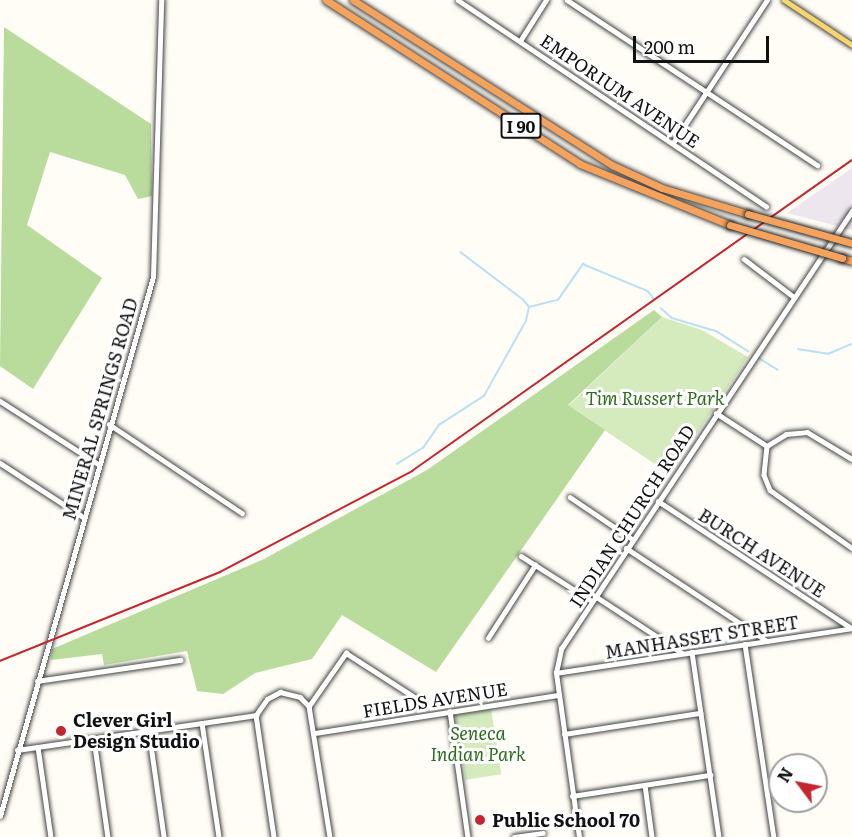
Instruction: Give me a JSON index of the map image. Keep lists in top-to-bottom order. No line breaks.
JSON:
{"streets":{"highway":["I 90"],"street":["EMPORIUM AVENUE","MINERAL SPRINGS ROAD","INDIAN CHURCH ROAD","BURCH AVENUE","MANHASSET STREET","FIELDS AVENUE"]},"crossings":[["INDIAN CHURCH ROAD","BURCH AVENUE"],["INDIAN CHURCH ROAD","MANHASSET STREET"],["INDIAN CHURCH ROAD","FIELDS AVENUE"],["BURCH AVENUE","MANHASSET STREET"]],"parks":["Tim Russert Park","Seneca Indian Park"],"places":["Clever Girl Design Studio","Public School 70"],"scale_bar":"200 m","north":"top left"}
